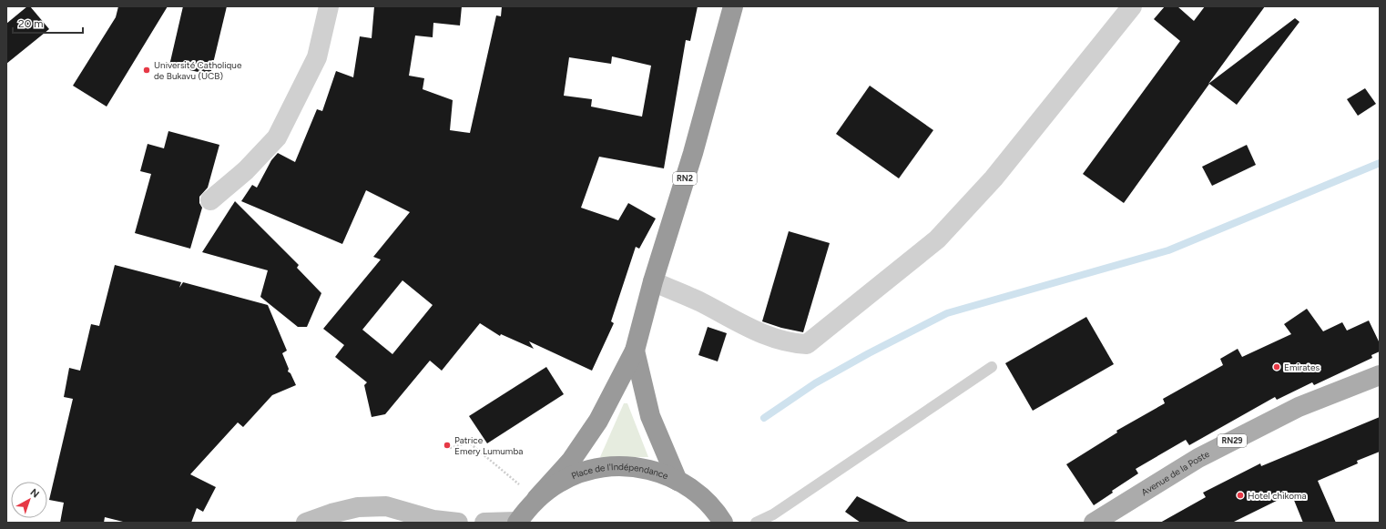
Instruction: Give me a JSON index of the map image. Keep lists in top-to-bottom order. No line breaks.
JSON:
{"streets":{"highway":["RN2","Place de l'Indépendance"],"main road":["RN29","Avenue de la Poste"]},"crossings":[["RN2","Place de l'Indépendance"]],"places":["Université Catholique de Bukavu (UCB)","Emirates","Patrice Emery Lumumba","Hotel chikoma"],"scale_bar":"20 m","north":"top right"}
